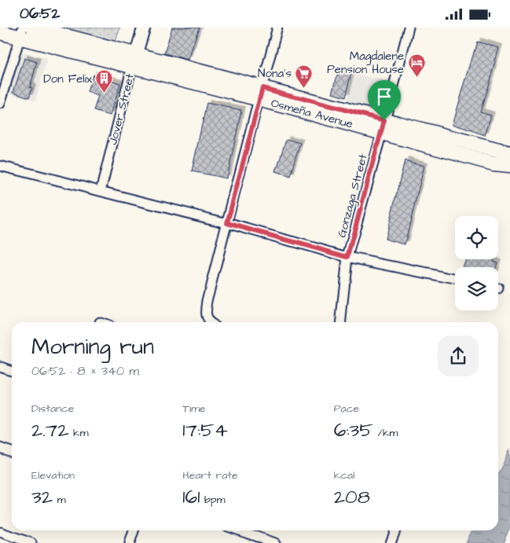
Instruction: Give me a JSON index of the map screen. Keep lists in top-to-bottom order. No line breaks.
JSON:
{"streets":{"main road":["Osmeña Avenue"],"street":["Jover Street","Gonzaga Street"]},"crossings":[["Jover Street","Osmeña Avenue"],["Osmeña Avenue","Gonzaga Street"]],"places":{"hotel":["Magdalene Pension House"],"supermarket":["Nona's"],"building":["Don Felix"]},"page":{"status":"06:52","heading":["Morning run","06:52 · 8 × 340 m"],"stats":[["Distance","2.72 km"],["Time","17:54"],["Pace","6:35 /km"],["Elevation","32 m"],["Heart rate","161 bpm"],["kcal","208"]]}}
